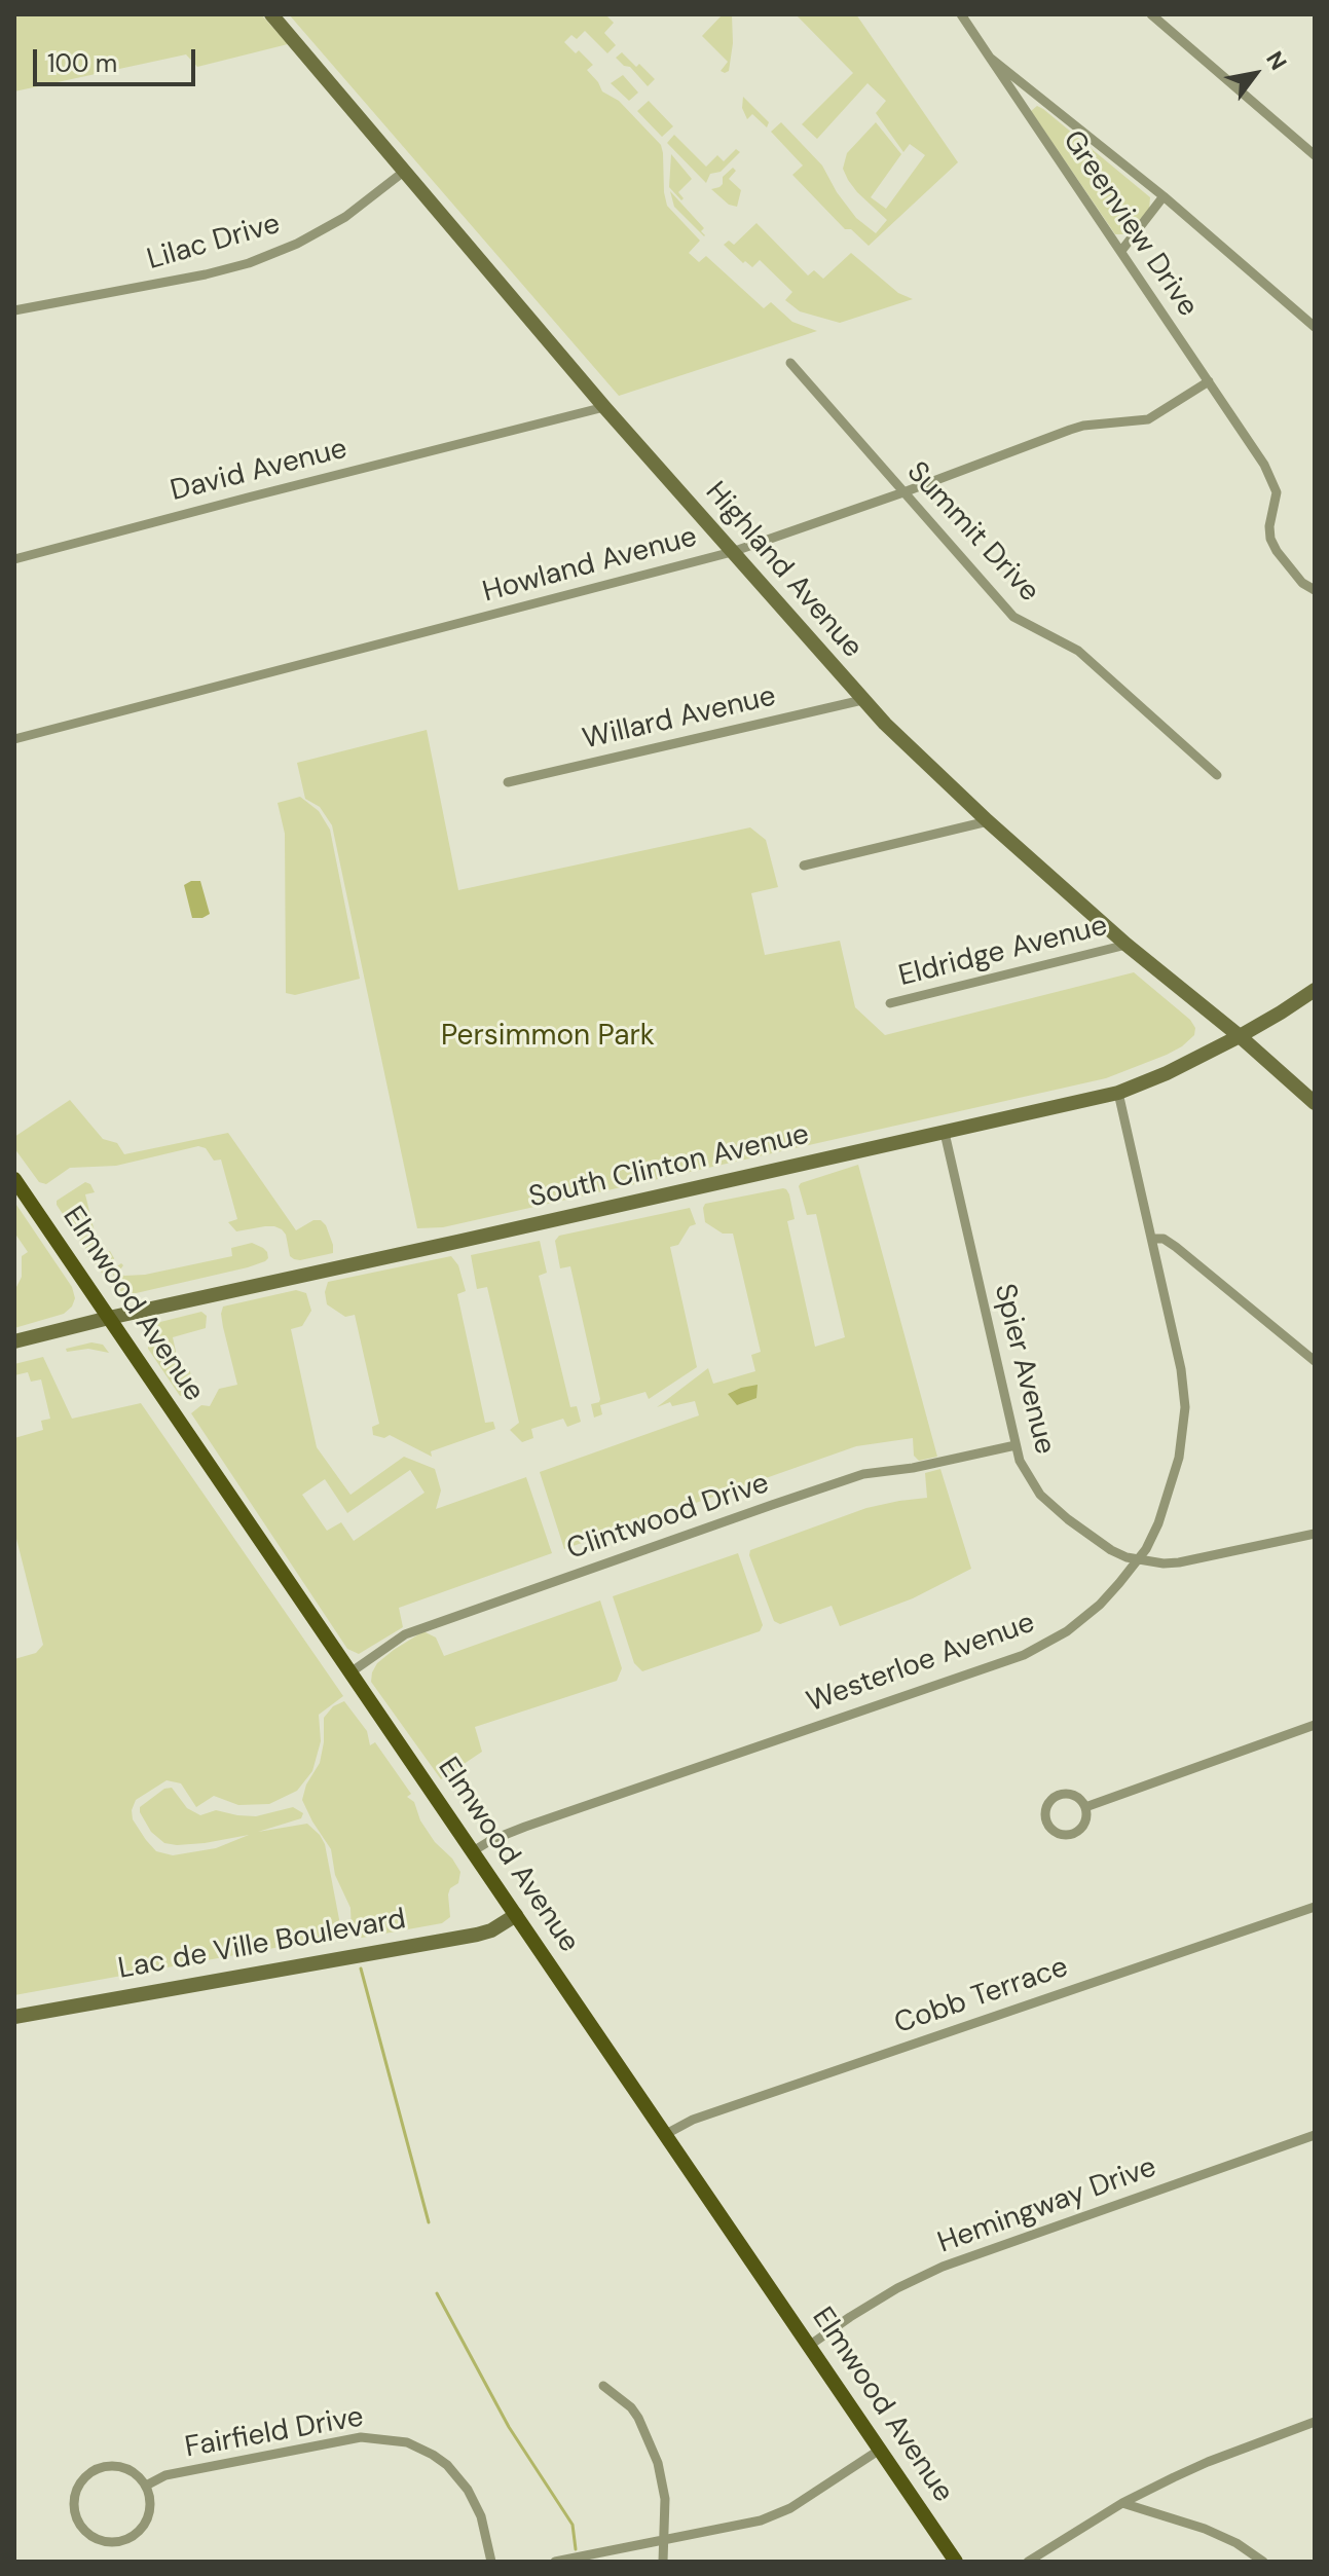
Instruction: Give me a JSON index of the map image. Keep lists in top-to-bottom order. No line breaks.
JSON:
{"streets":{"main road":["Elmwood Avenue"],"street":["Greenview Drive","Lilac Drive","David Avenue","Summit Drive","Howland Avenue","Highland Avenue","Willard Avenue","Eldridge Avenue","South Clinton Avenue","Spier Avenue","Clintwood Drive","Westerloe Avenue","Lac de Ville Boulevard","Cobb Terrace","Hemingway Drive","Fairfield Drive"]},"crossings":[["Greenview Drive","Howland Avenue"],["Lilac Drive","Highland Avenue"],["David Avenue","Highland Avenue"],["Summit Drive","Howland Avenue"],["Howland Avenue","Highland Avenue"],["Highland Avenue","Willard Avenue"],["Highland Avenue","Eldridge Avenue"],["Highland Avenue","South Clinton Avenue"],["South Clinton Avenue","Elmwood Avenue"],["South Clinton Avenue","Spier Avenue"],["South Clinton Avenue","Westerloe Avenue"],["Elmwood Avenue","Clintwood Drive"],["Elmwood Avenue","Westerloe Avenue"],["Elmwood Avenue","Lac de Ville Boulevard"],["Elmwood Avenue","Cobb Terrace"],["Elmwood Avenue","Hemingway Drive"],["Spier Avenue","Clintwood Drive"],["Spier Avenue","Westerloe Avenue"]],"parks":["Persimmon Park"],"scale_bar":"100 m","north":"top right"}
